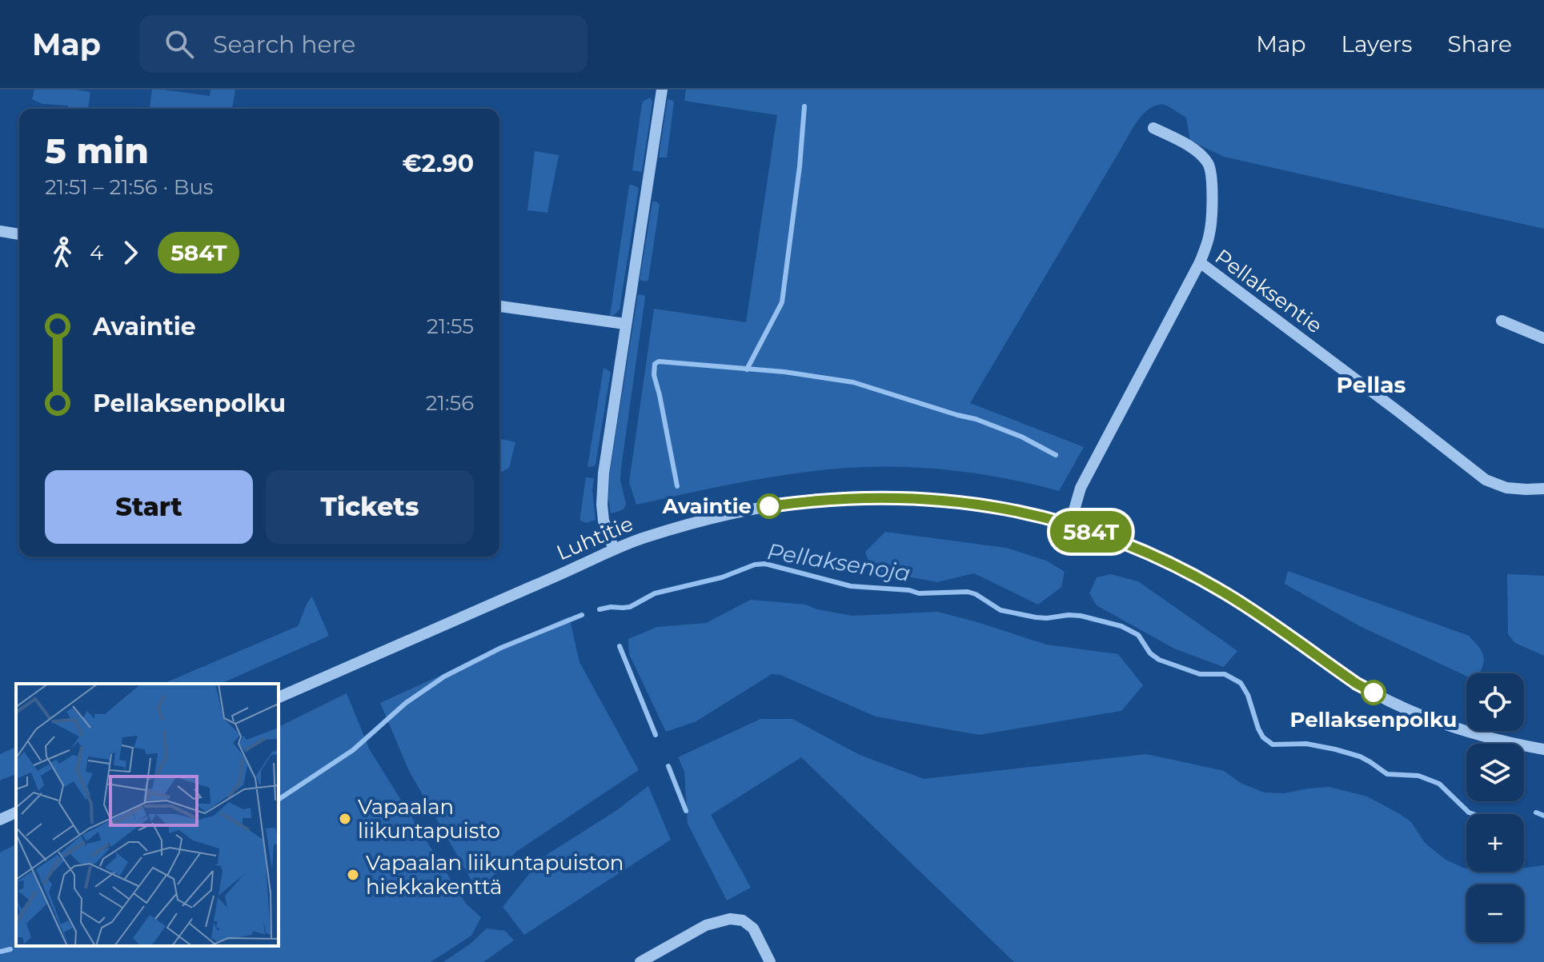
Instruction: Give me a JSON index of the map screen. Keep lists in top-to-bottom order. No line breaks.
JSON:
{"streets":{"street":["Pellaksentie","Luhtitie"]},"crossings":[["Pellaksentie","Luhtitie"]],"districts":["Pellas"],"water":["Pellaksenoja"],"places":["Avaintie","Pellaksenpolku","Vapaalan liikuntapuisto","Vapaalan liikuntapuiston hiekkakenttä"],"lines":["bus line 584T"],"page":{"header":"Map","search":"Search here","nav":["Map","Layers","Share"],"on_map":"584T","heading":["5 min","21:51 – 21:56 · Bus","€2.90"],"legs":["4","584T"],"list":[{"name":"Avaintie","value":"21:55"},{"name":"Pellaksenpolku","value":"21:56"}],"buttons":["Start","Tickets"],"map_buttons":["+","−"]}}
